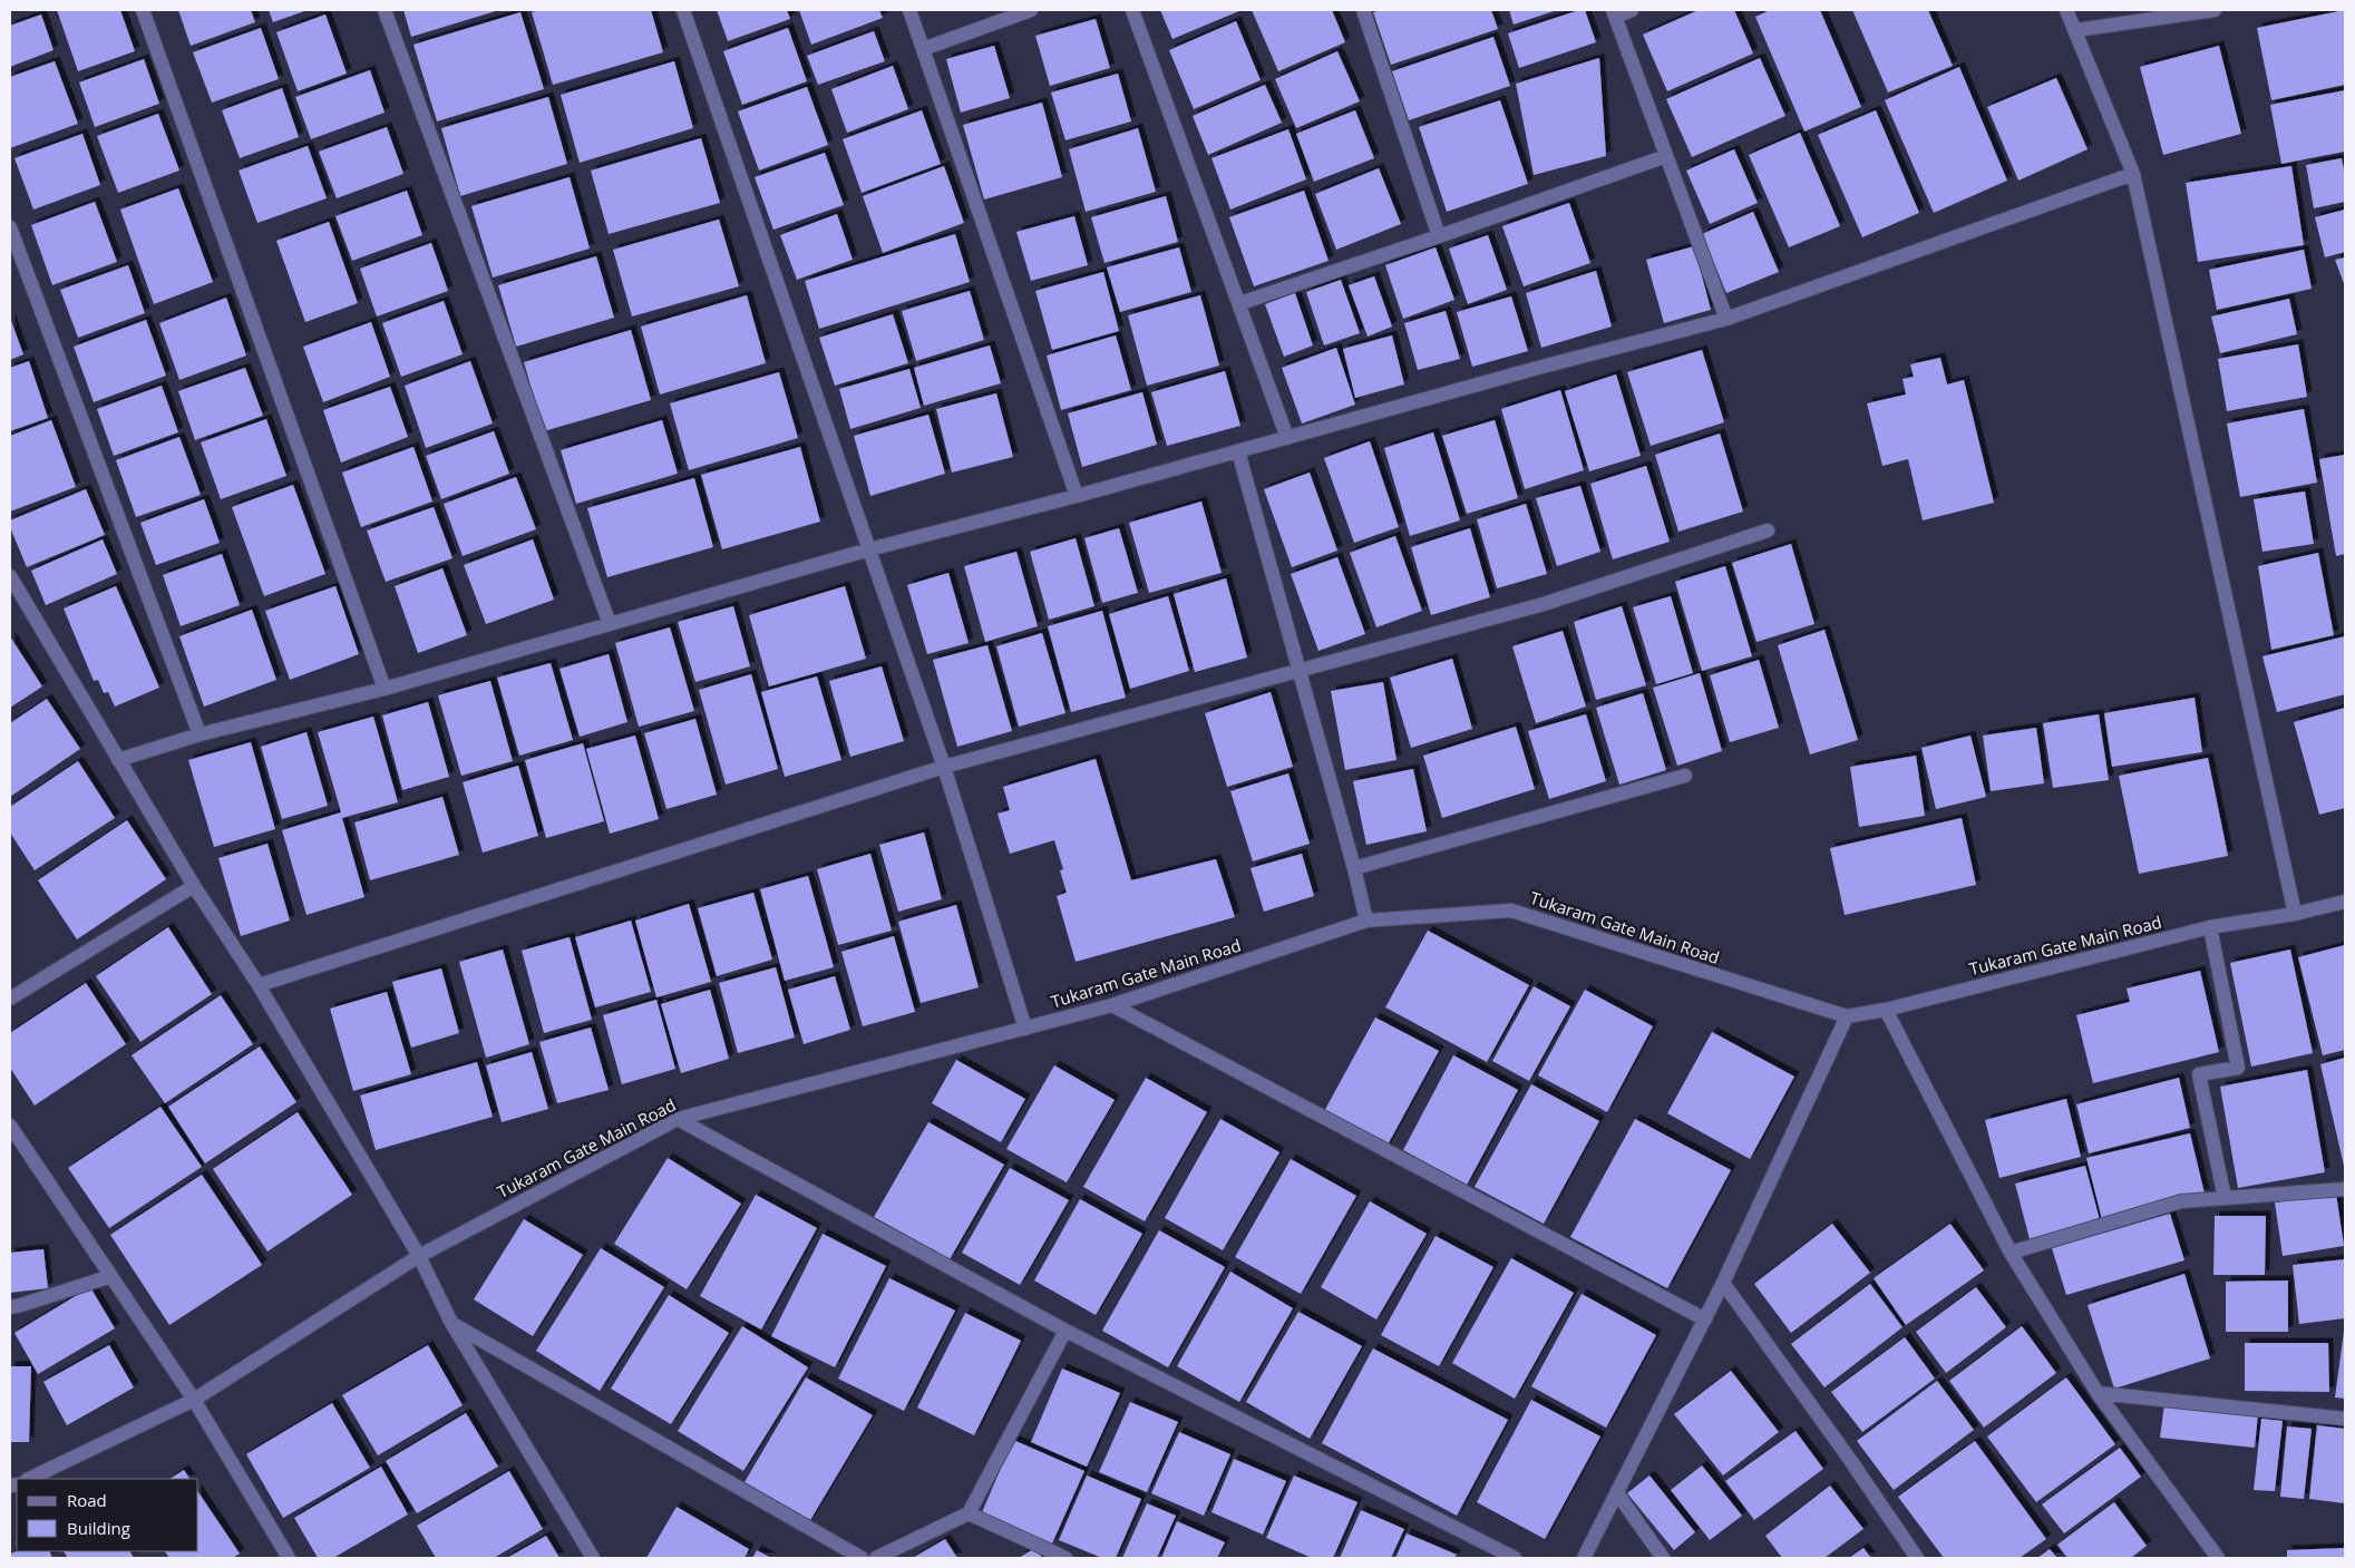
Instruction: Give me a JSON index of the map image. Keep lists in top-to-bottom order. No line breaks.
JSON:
{"streets":{"street":["Tukaram Gate Main Road"]},"legend":["Road","Building"]}
